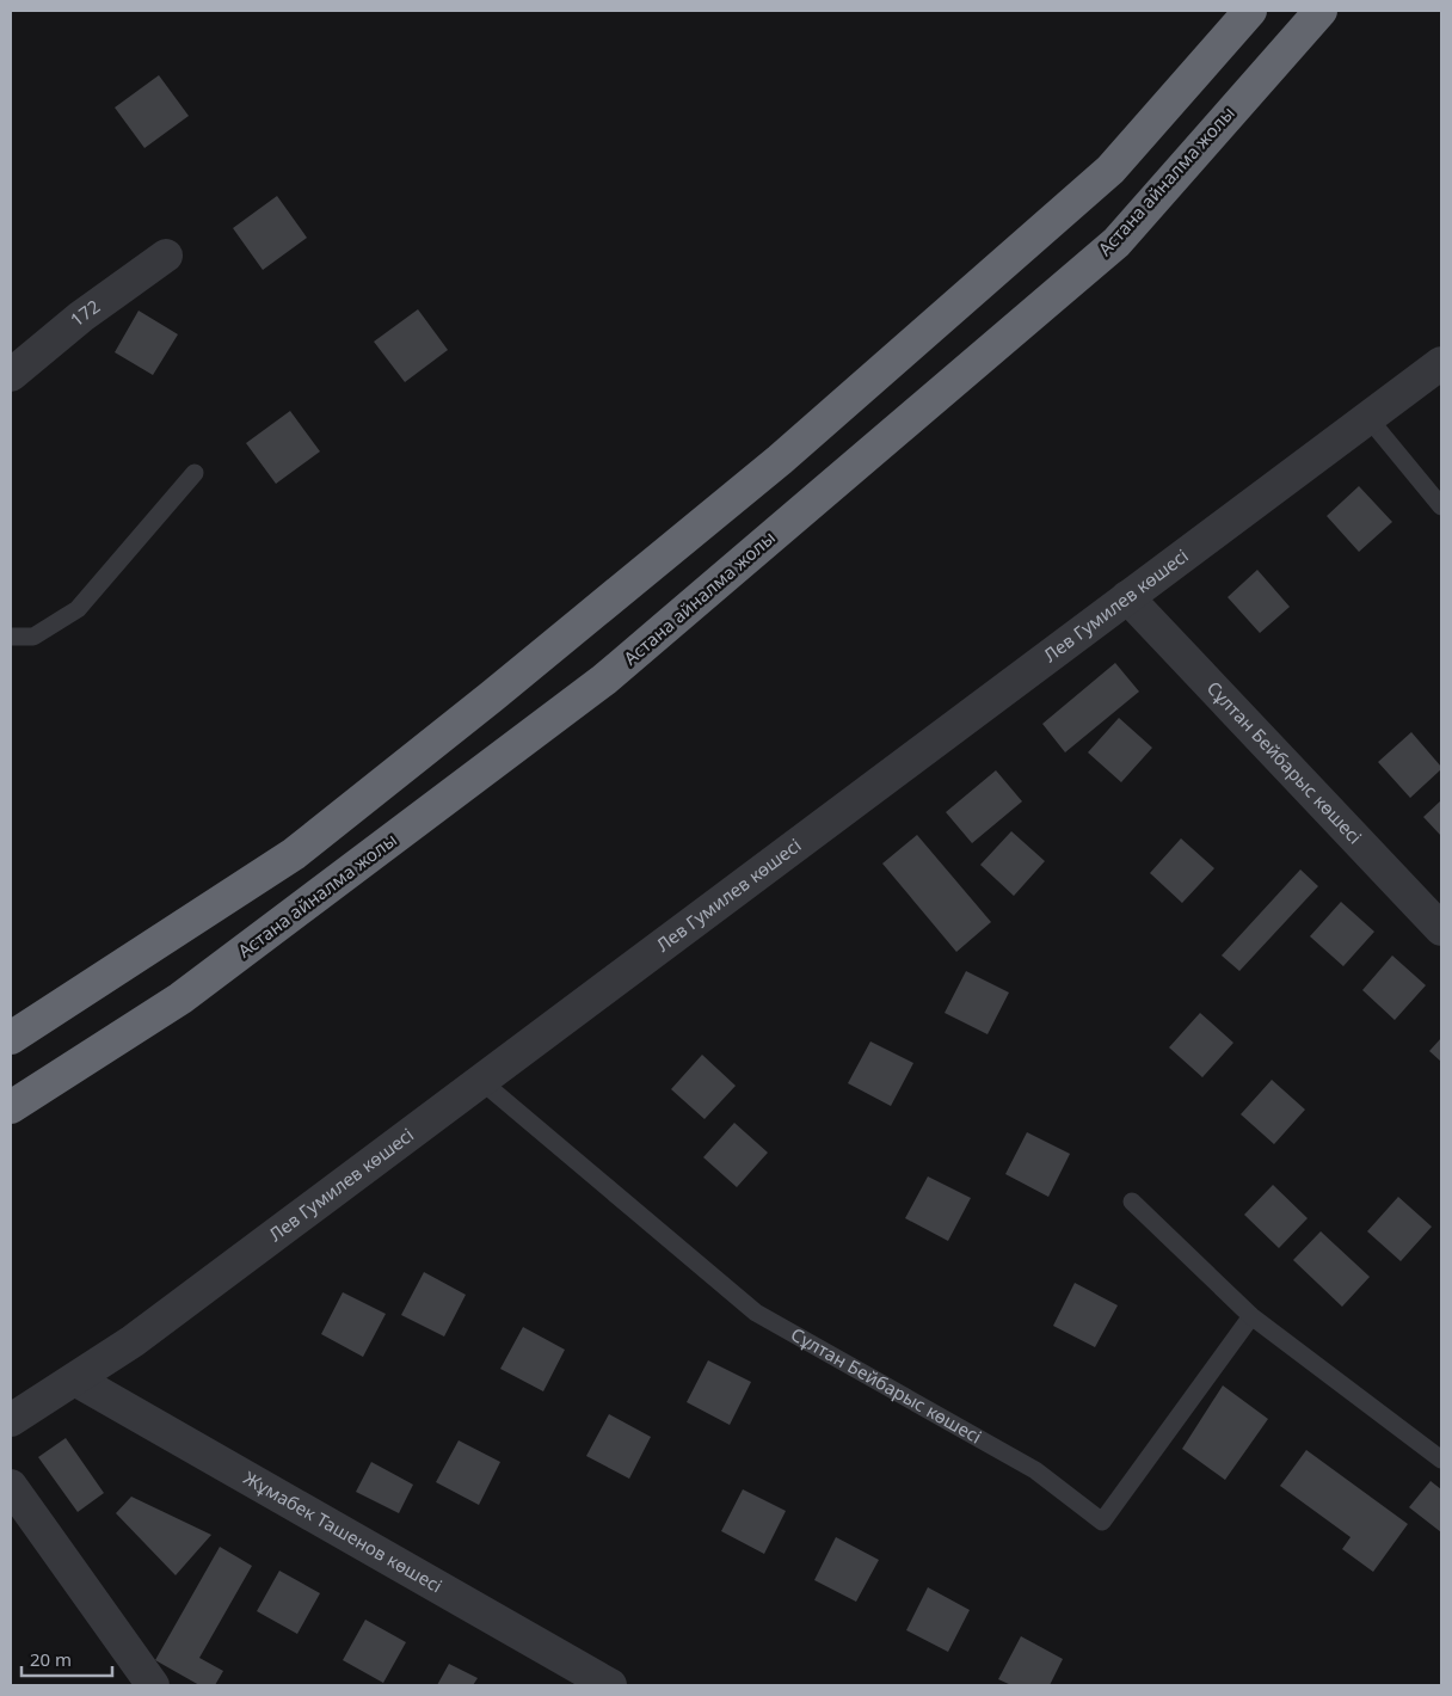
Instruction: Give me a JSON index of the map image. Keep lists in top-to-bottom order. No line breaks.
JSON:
{"streets":{"highway":["Астана айналма жолы"],"street":["172","Лев Гумилев көшесі","Сұлтан Бейбарыс көшесі","Жұмабек Ташенов көшесі"]},"crossings":[["Лев Гумилев көшесі","Сұлтан Бейбарыс көшесі"],["Лев Гумилев көшесі","Жұмабек Ташенов көшесі"]],"scale_bar":"20 m"}
